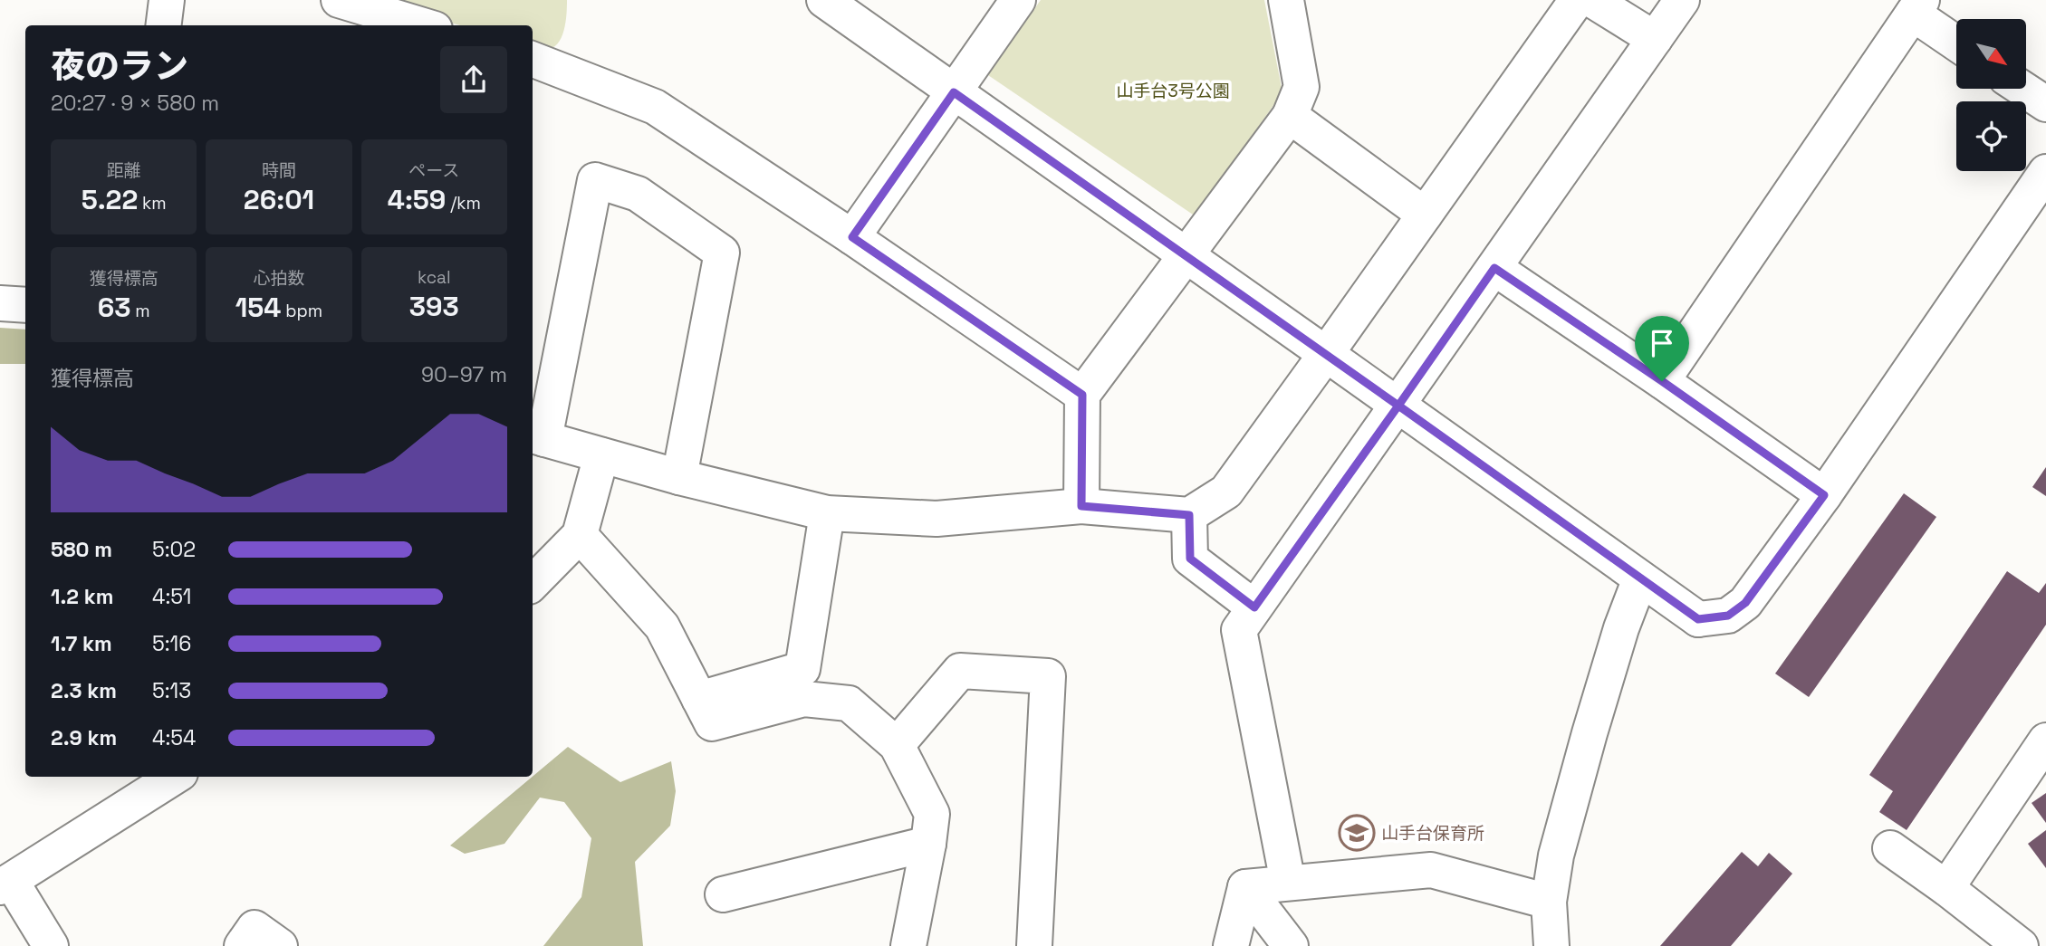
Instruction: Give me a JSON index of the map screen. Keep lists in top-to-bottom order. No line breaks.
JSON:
{"parks":["山手台3号公園"],"places":{"school or university":["山手台保育所"]},"north":"bottom right","page":{"heading":["夜のラン","20:27 · 9 × 580 m"],"stats":[["距離","5.22 km"],["時間","26:01"],["ペース","4:59 /km"],["獲得標高","63 m"],["心拍数","154 bpm"],["kcal","393"]],"chart":["獲得標高","90–97 m"],"list":[{"name":"580 m","note":"5:02"},{"name":"1.2 km","note":"4:51"},{"name":"1.7 km","note":"5:16"},{"name":"2.3 km","note":"5:13"},{"name":"2.9 km","note":"4:54"}]}}
